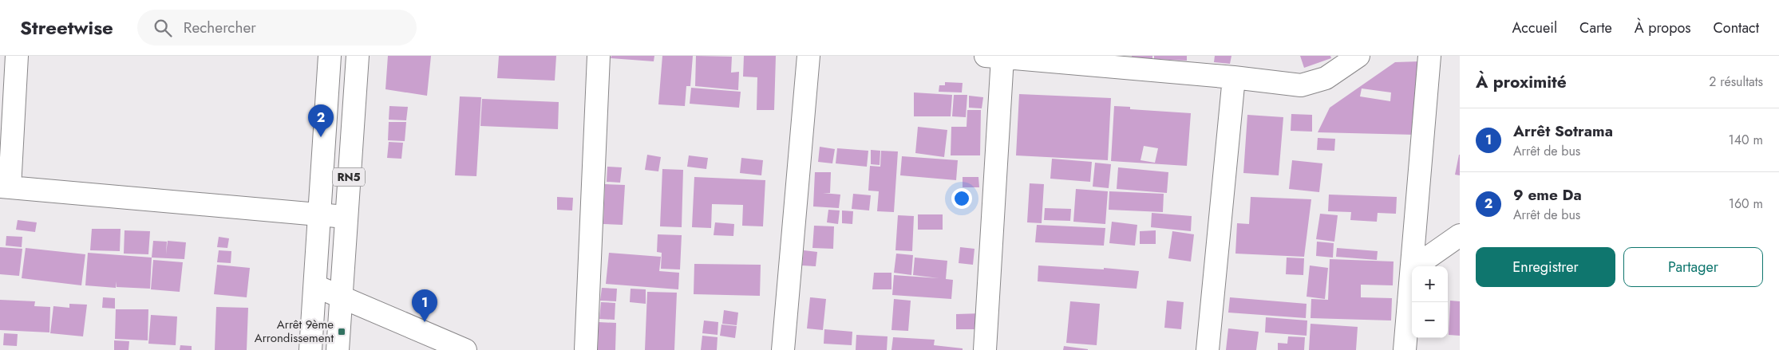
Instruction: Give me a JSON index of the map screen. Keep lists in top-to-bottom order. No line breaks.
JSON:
{"streets":{"main road":["RN5"]},"places":{"transit":["Arrêt 9ème Arrondissement"]},"page":{"header":"Streetwise","search":"Rechercher","nav":["Accueil","Carte","À propos","Contact"],"heading":["À proximité","2 résultats"],"pins":["2","1"],"list":[{"mark":"1","name":"Arrêt Sotrama","note":"Arrêt de bus","value":"140 m"},{"mark":"2","name":"9 eme Da","note":"Arrêt de bus","value":"160 m"}],"buttons":["Enregistrer","Partager"],"map_buttons":["+","−"]}}
